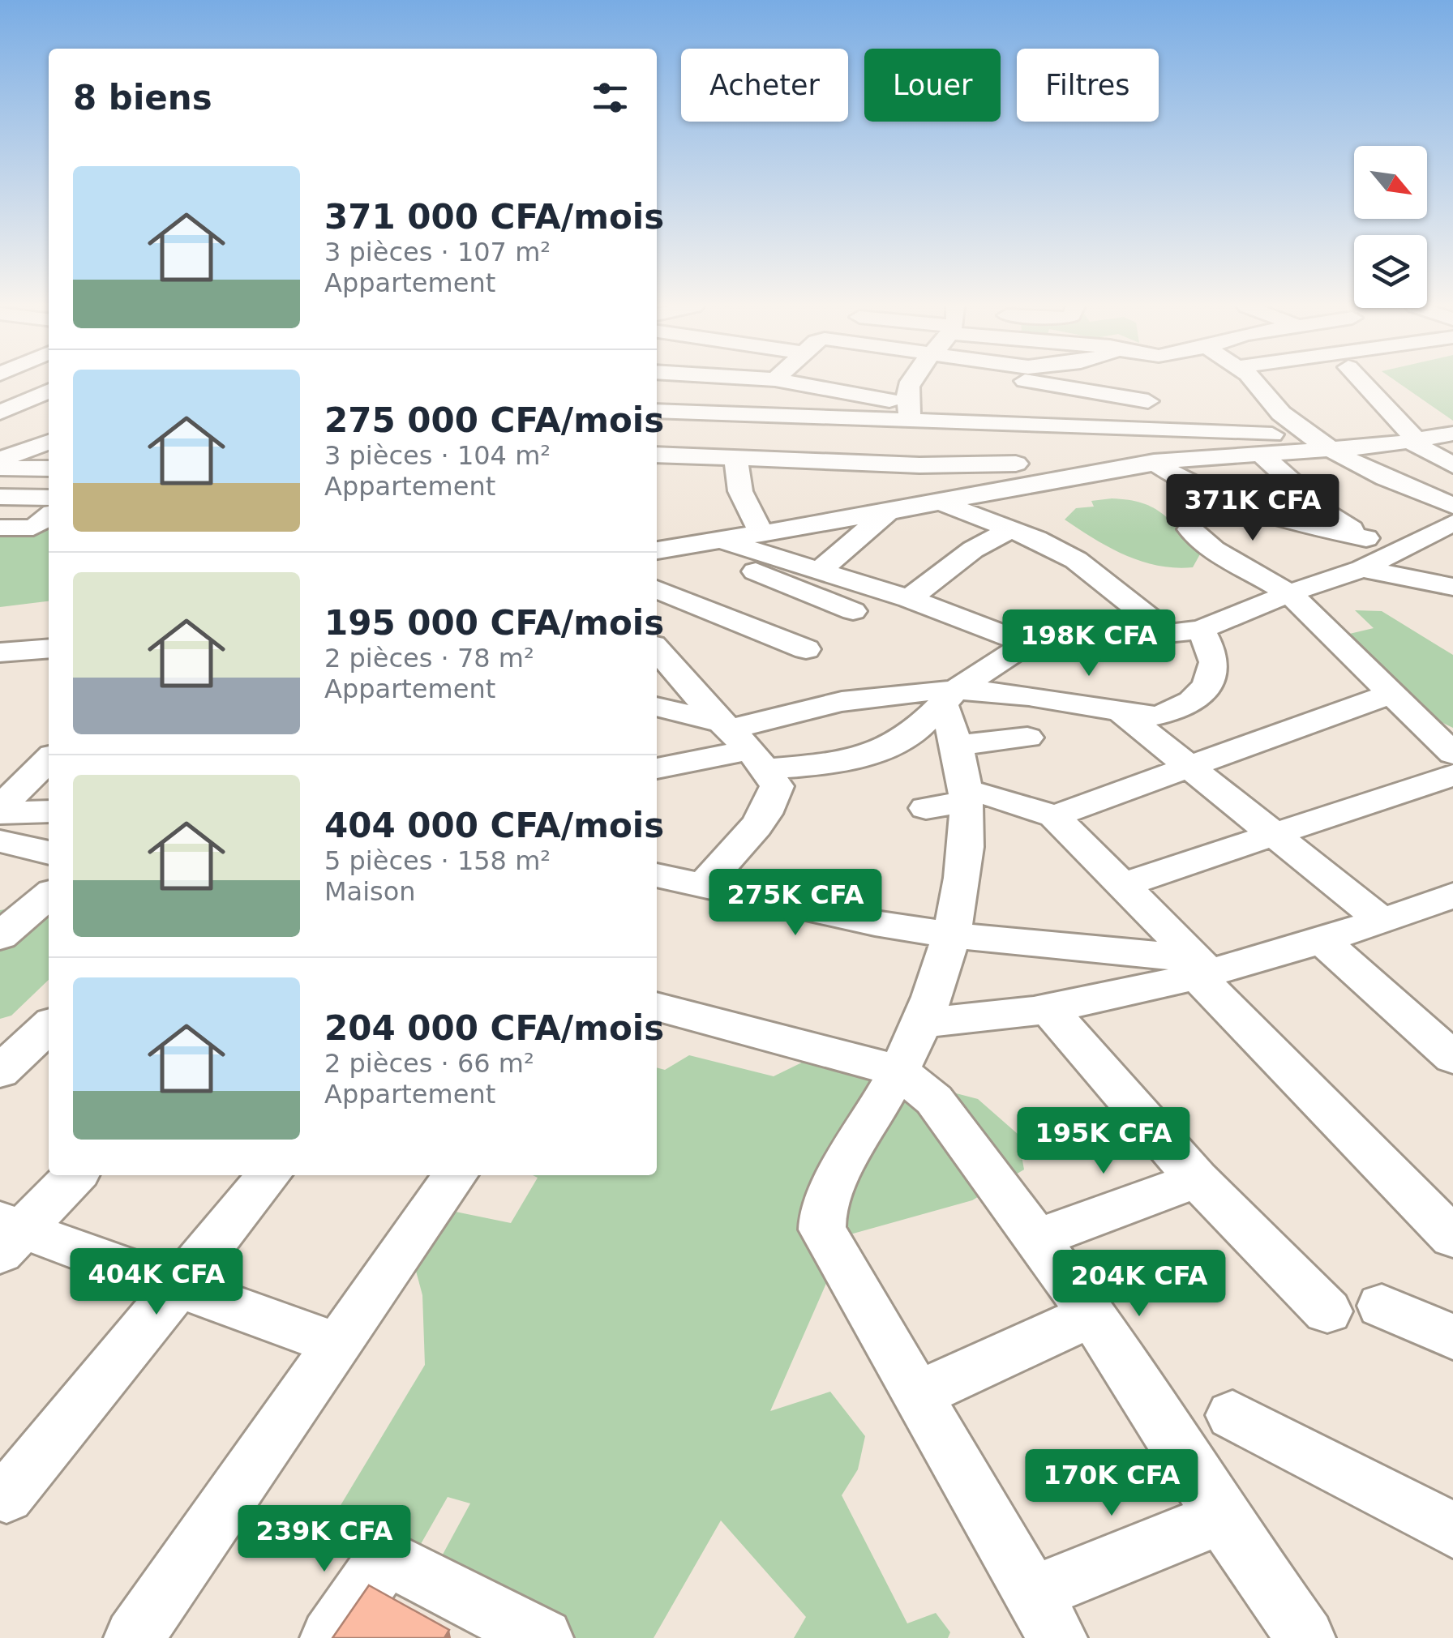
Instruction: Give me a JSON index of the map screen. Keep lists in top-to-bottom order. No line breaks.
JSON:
{"north":"bottom right","page":{"chip":["Acheter","Louer","Filtres"],"heading":"8 biens","list":[{"name":"371 000 CFA/mois","note":"3 pièces · 107 m² · Appartement"},{"name":"275 000 CFA/mois","note":"3 pièces · 104 m² · Appartement"},{"name":"195 000 CFA/mois","note":"2 pièces · 78 m² · Appartement"},{"name":"404 000 CFA/mois","note":"5 pièces · 158 m² · Maison"},{"name":"204 000 CFA/mois","note":"2 pièces · 66 m² · Appartement"}],"price":["371K CFA","198K CFA","275K CFA","195K CFA","404K CFA","204K CFA","170K CFA","239K CFA"]}}
